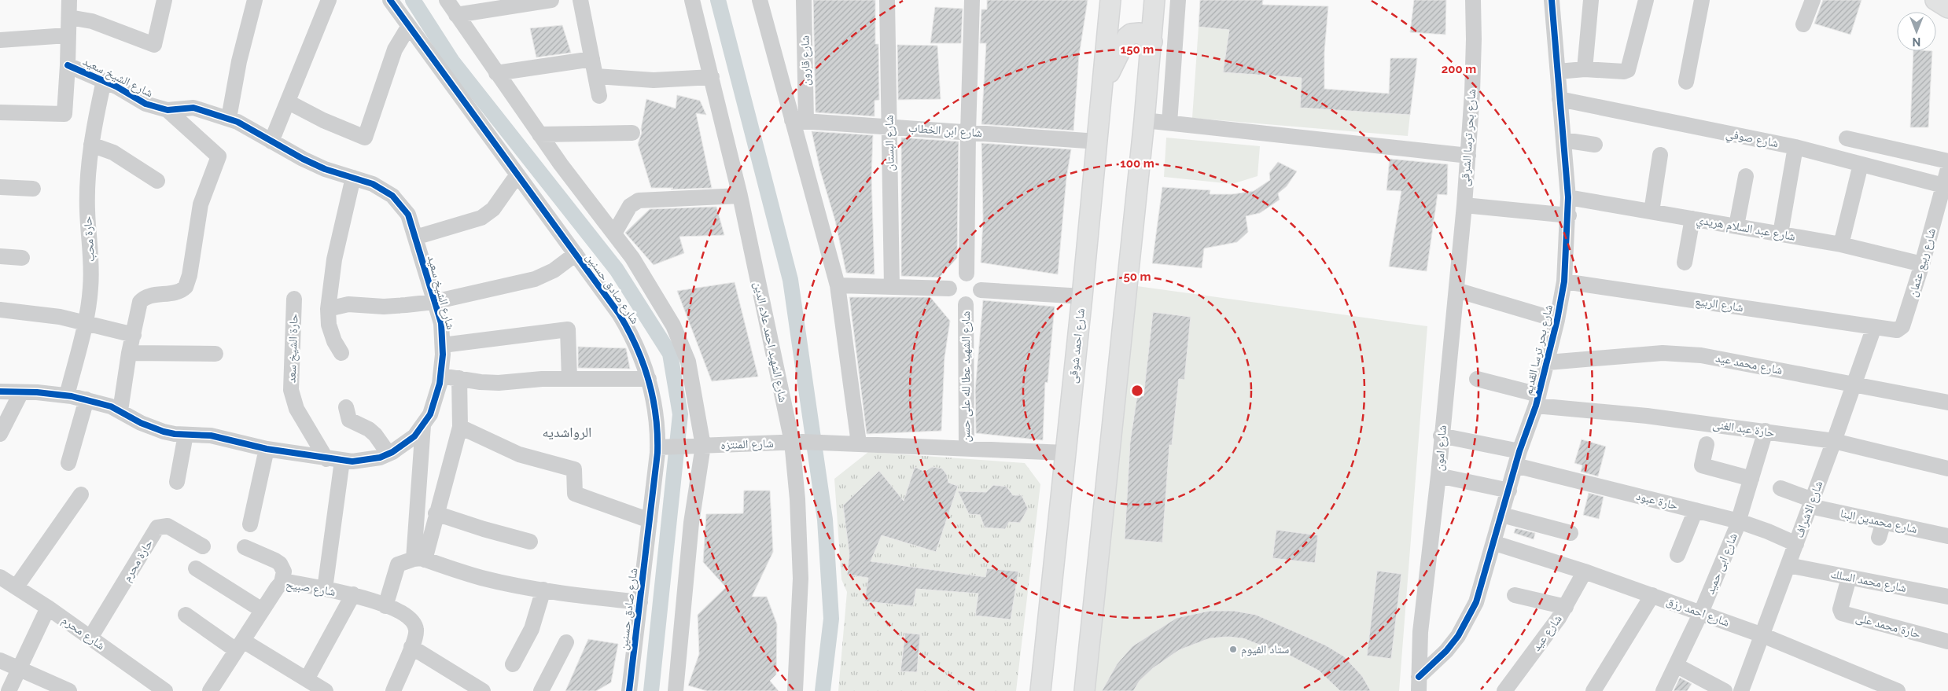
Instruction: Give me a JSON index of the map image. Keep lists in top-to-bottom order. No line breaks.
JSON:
{"streets":{"main road":["شارع احمد شوقى"],"street":["شارع قارون","شارع الشيخ سعيد","شارع ابن الخطاب","شارع بحر ترسا الشرقى","شارع صوفي","شارع البستان","شارع عبد السلام هريدي","حارة محب","شارع ربيع عثمان","شارع صادق حسنين","شارع الربيع","شارع الشهيد احمد علاء الدين","حارة الشيخ سعد","شارع بحر ترسا القديم","شارع محمد عيد","شارع الشهيد عطا لله على حسن","حارة عبد الغنى","شارع المنتزه","شارع امون","حارة عبود","شارع الاشراف","شارع محمدين البنا","حارة محرم","شارع ابى حميد","شارع محمد السلك","شارع صبيح","شارع احمد رزق","حارة محمد على","شارع محرم","شارع عيد"]},"crossings":[["شارع قارون","شارع ابن الخطاب"],["شارع الشيخ سعيد","حارة محب"],["شارع الشيخ سعيد","حارة الشيخ سعد"],["شارع ابن الخطاب","شارع البستان"],["شارع ابن الخطاب","شارع احمد شوقى"],["شارع بحر ترسا الشرقى","شارع امون"],["شارع صوفي","شارع ربيع عثمان"],["شارع صوفي","شارع بحر ترسا القديم"],["شارع عبد السلام هريدي","شارع ربيع عثمان"],["شارع عبد السلام هريدي","شارع بحر ترسا القديم"],["شارع ربيع عثمان","شارع الربيع"],["شارع ربيع عثمان","شارع الاشراف"],["شارع صادق حسنين","شارع المنتزه"],["شارع الربيع","شارع بحر ترسا القديم"],["شارع الربيع","شارع الاشراف"],["شارع الشهيد احمد علاء الدين","شارع المنتزه"],["شارع احمد شوقى","شارع المنتزه"],["شارع بحر ترسا القديم","شارع محمد عيد"],["شارع بحر ترسا القديم","حارة عبد الغنى"],["شارع بحر ترسا القديم","شارع امون"],["شارع بحر ترسا القديم","حارة عبود"],["شارع بحر ترسا القديم","شارع احمد رزق"],["شارع محمد عيد","شارع الاشراف"],["شارع الشهيد عطا لله على حسن","شارع المنتزه"],["حارة عبد الغنى","شارع الاشراف"],["حارة عبد الغنى","شارع ابى حميد"],["شارع امون","حارة عبود"],["حارة عبود","شارع الاشراف"],["حارة عبود","شارع ابى حميد"],["شارع الاشراف","شارع محمدين البنا"],["شارع الاشراف","شارع محمد السلك"],["شارع الاشراف","شارع احمد رزق"],["حارة محرم","شارع محرم"],["شارع ابى حميد","شارع احمد رزق"],["شارع محمد السلك","حارة محمد على"],["شارع احمد رزق","شارع عيد"]],"districts":["الرواشديه"],"places":["ستاد الفيوم"],"north":"bottom","rings":["150 m","200 m","100 m","50 m"]}
